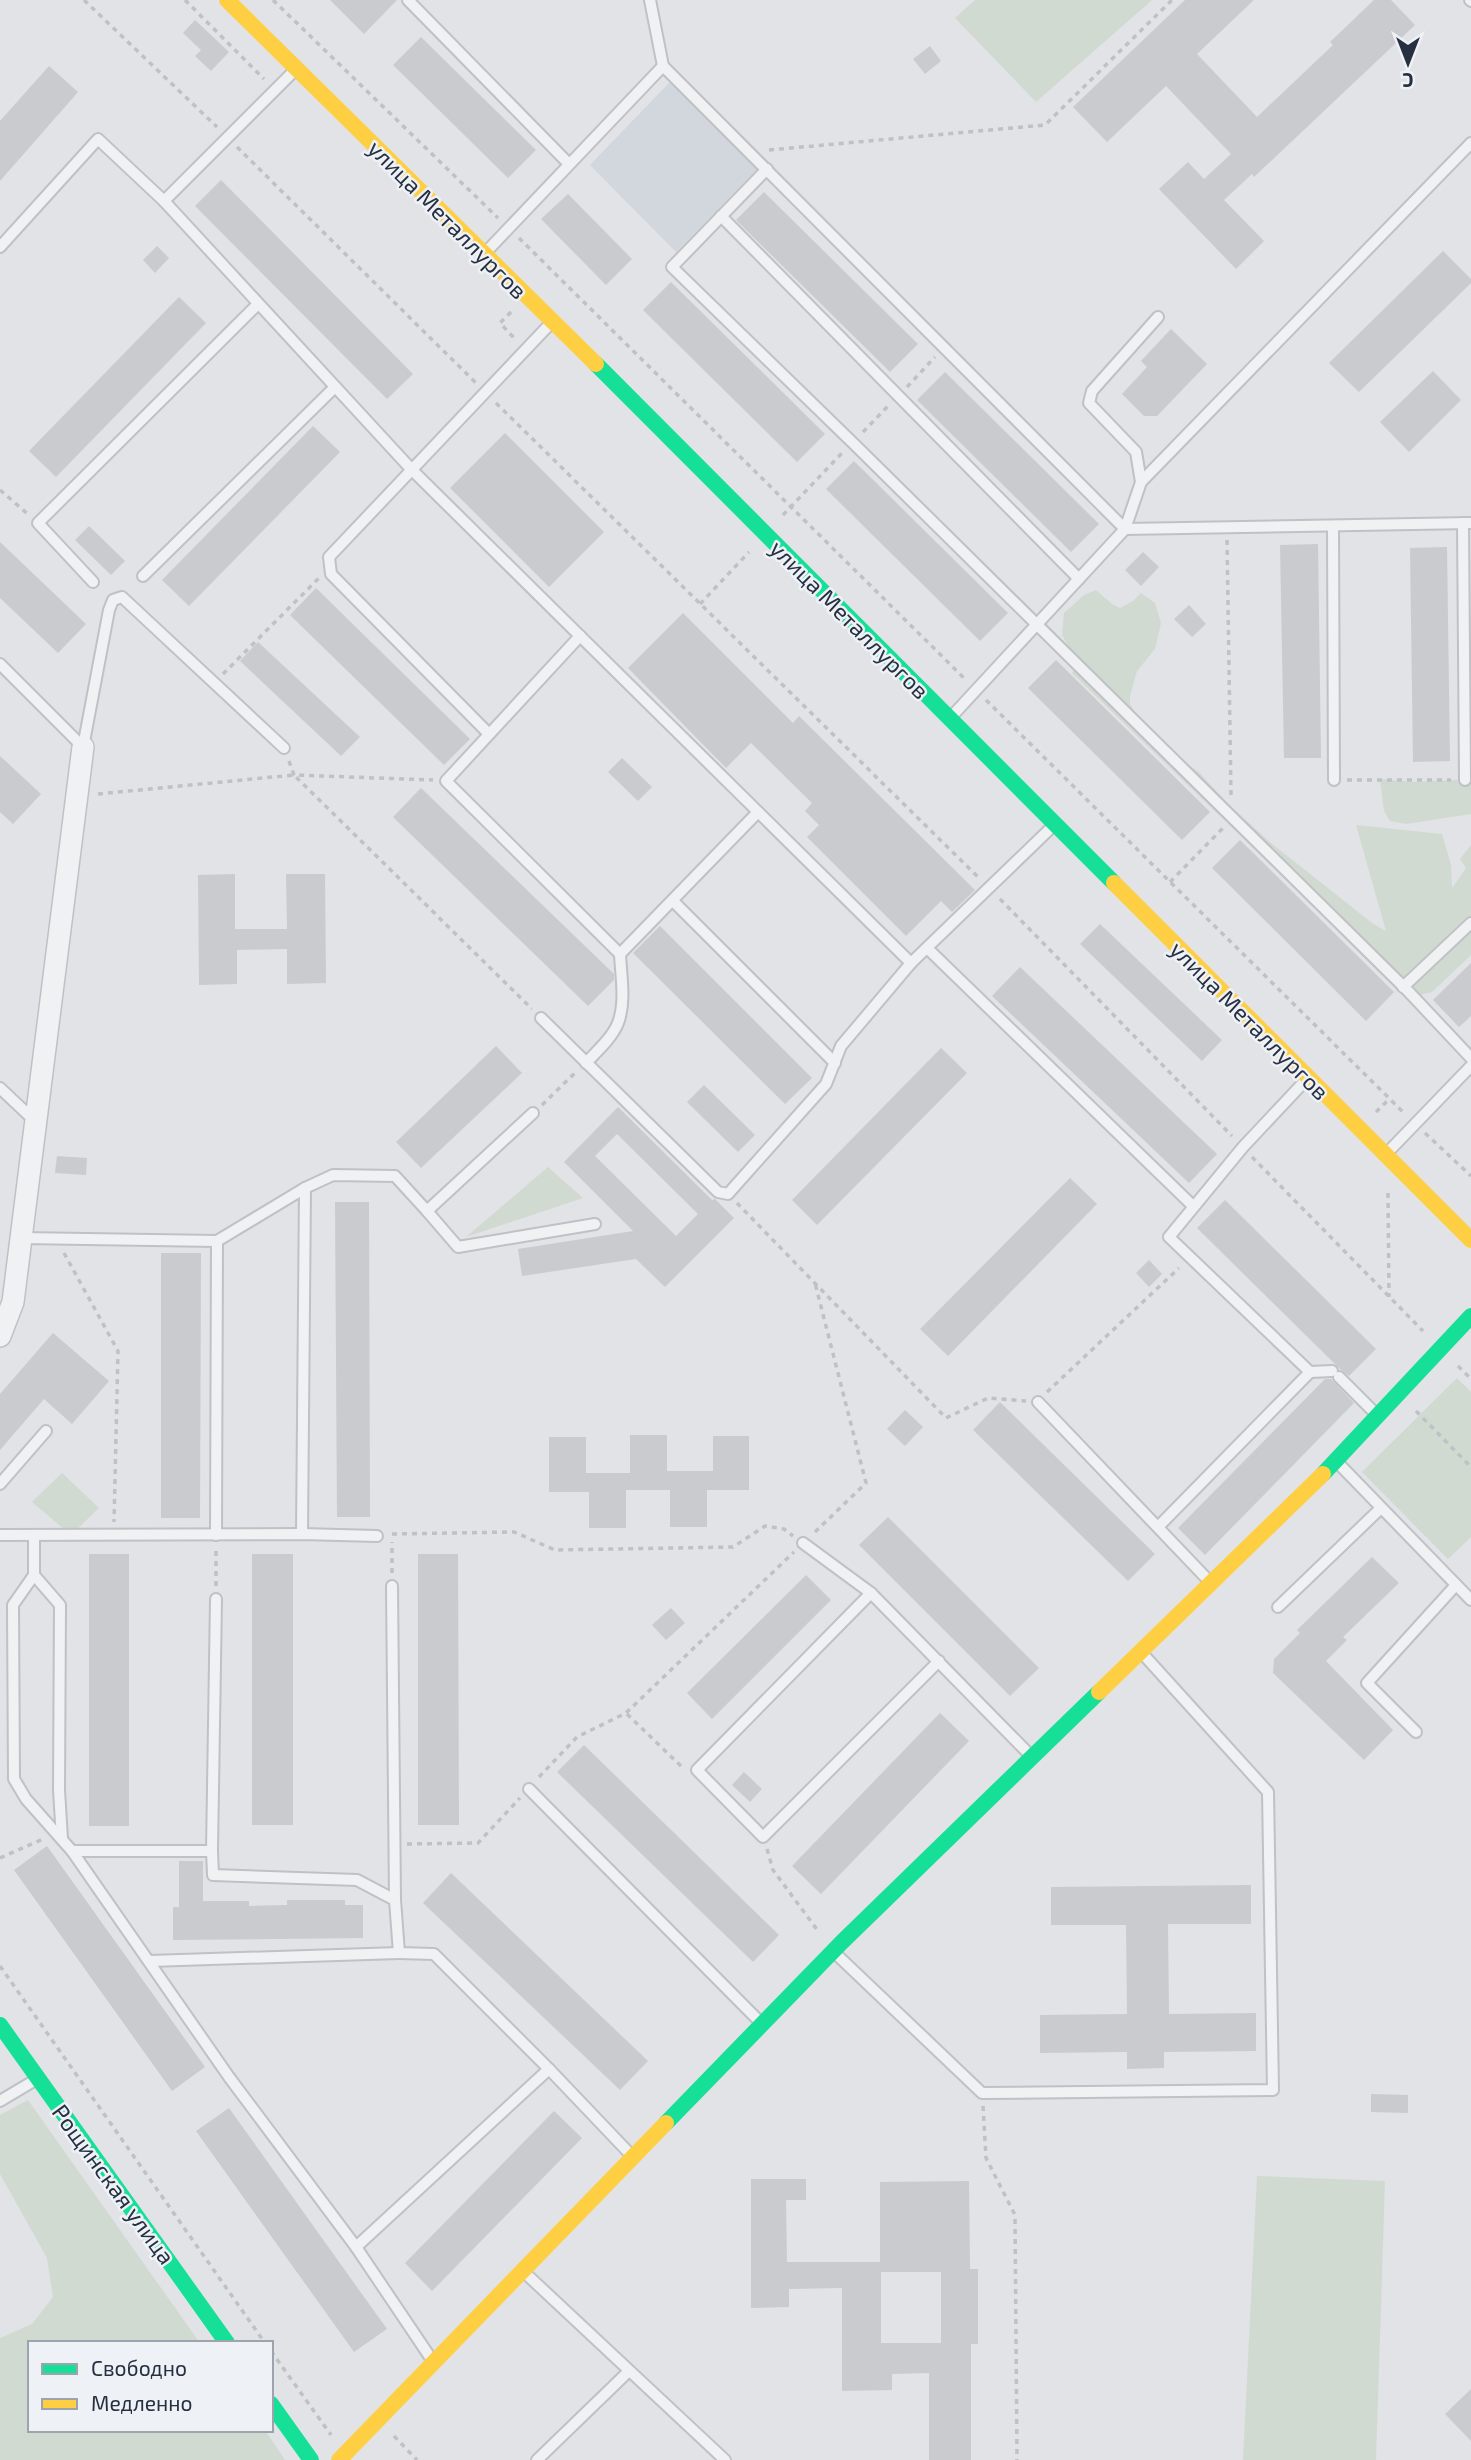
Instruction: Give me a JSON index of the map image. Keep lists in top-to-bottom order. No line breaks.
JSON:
{"streets":{"main road":["улица Металлургов","Рощинская улица"]},"legend":["Свободно","Медленно"],"north":"bottom"}
